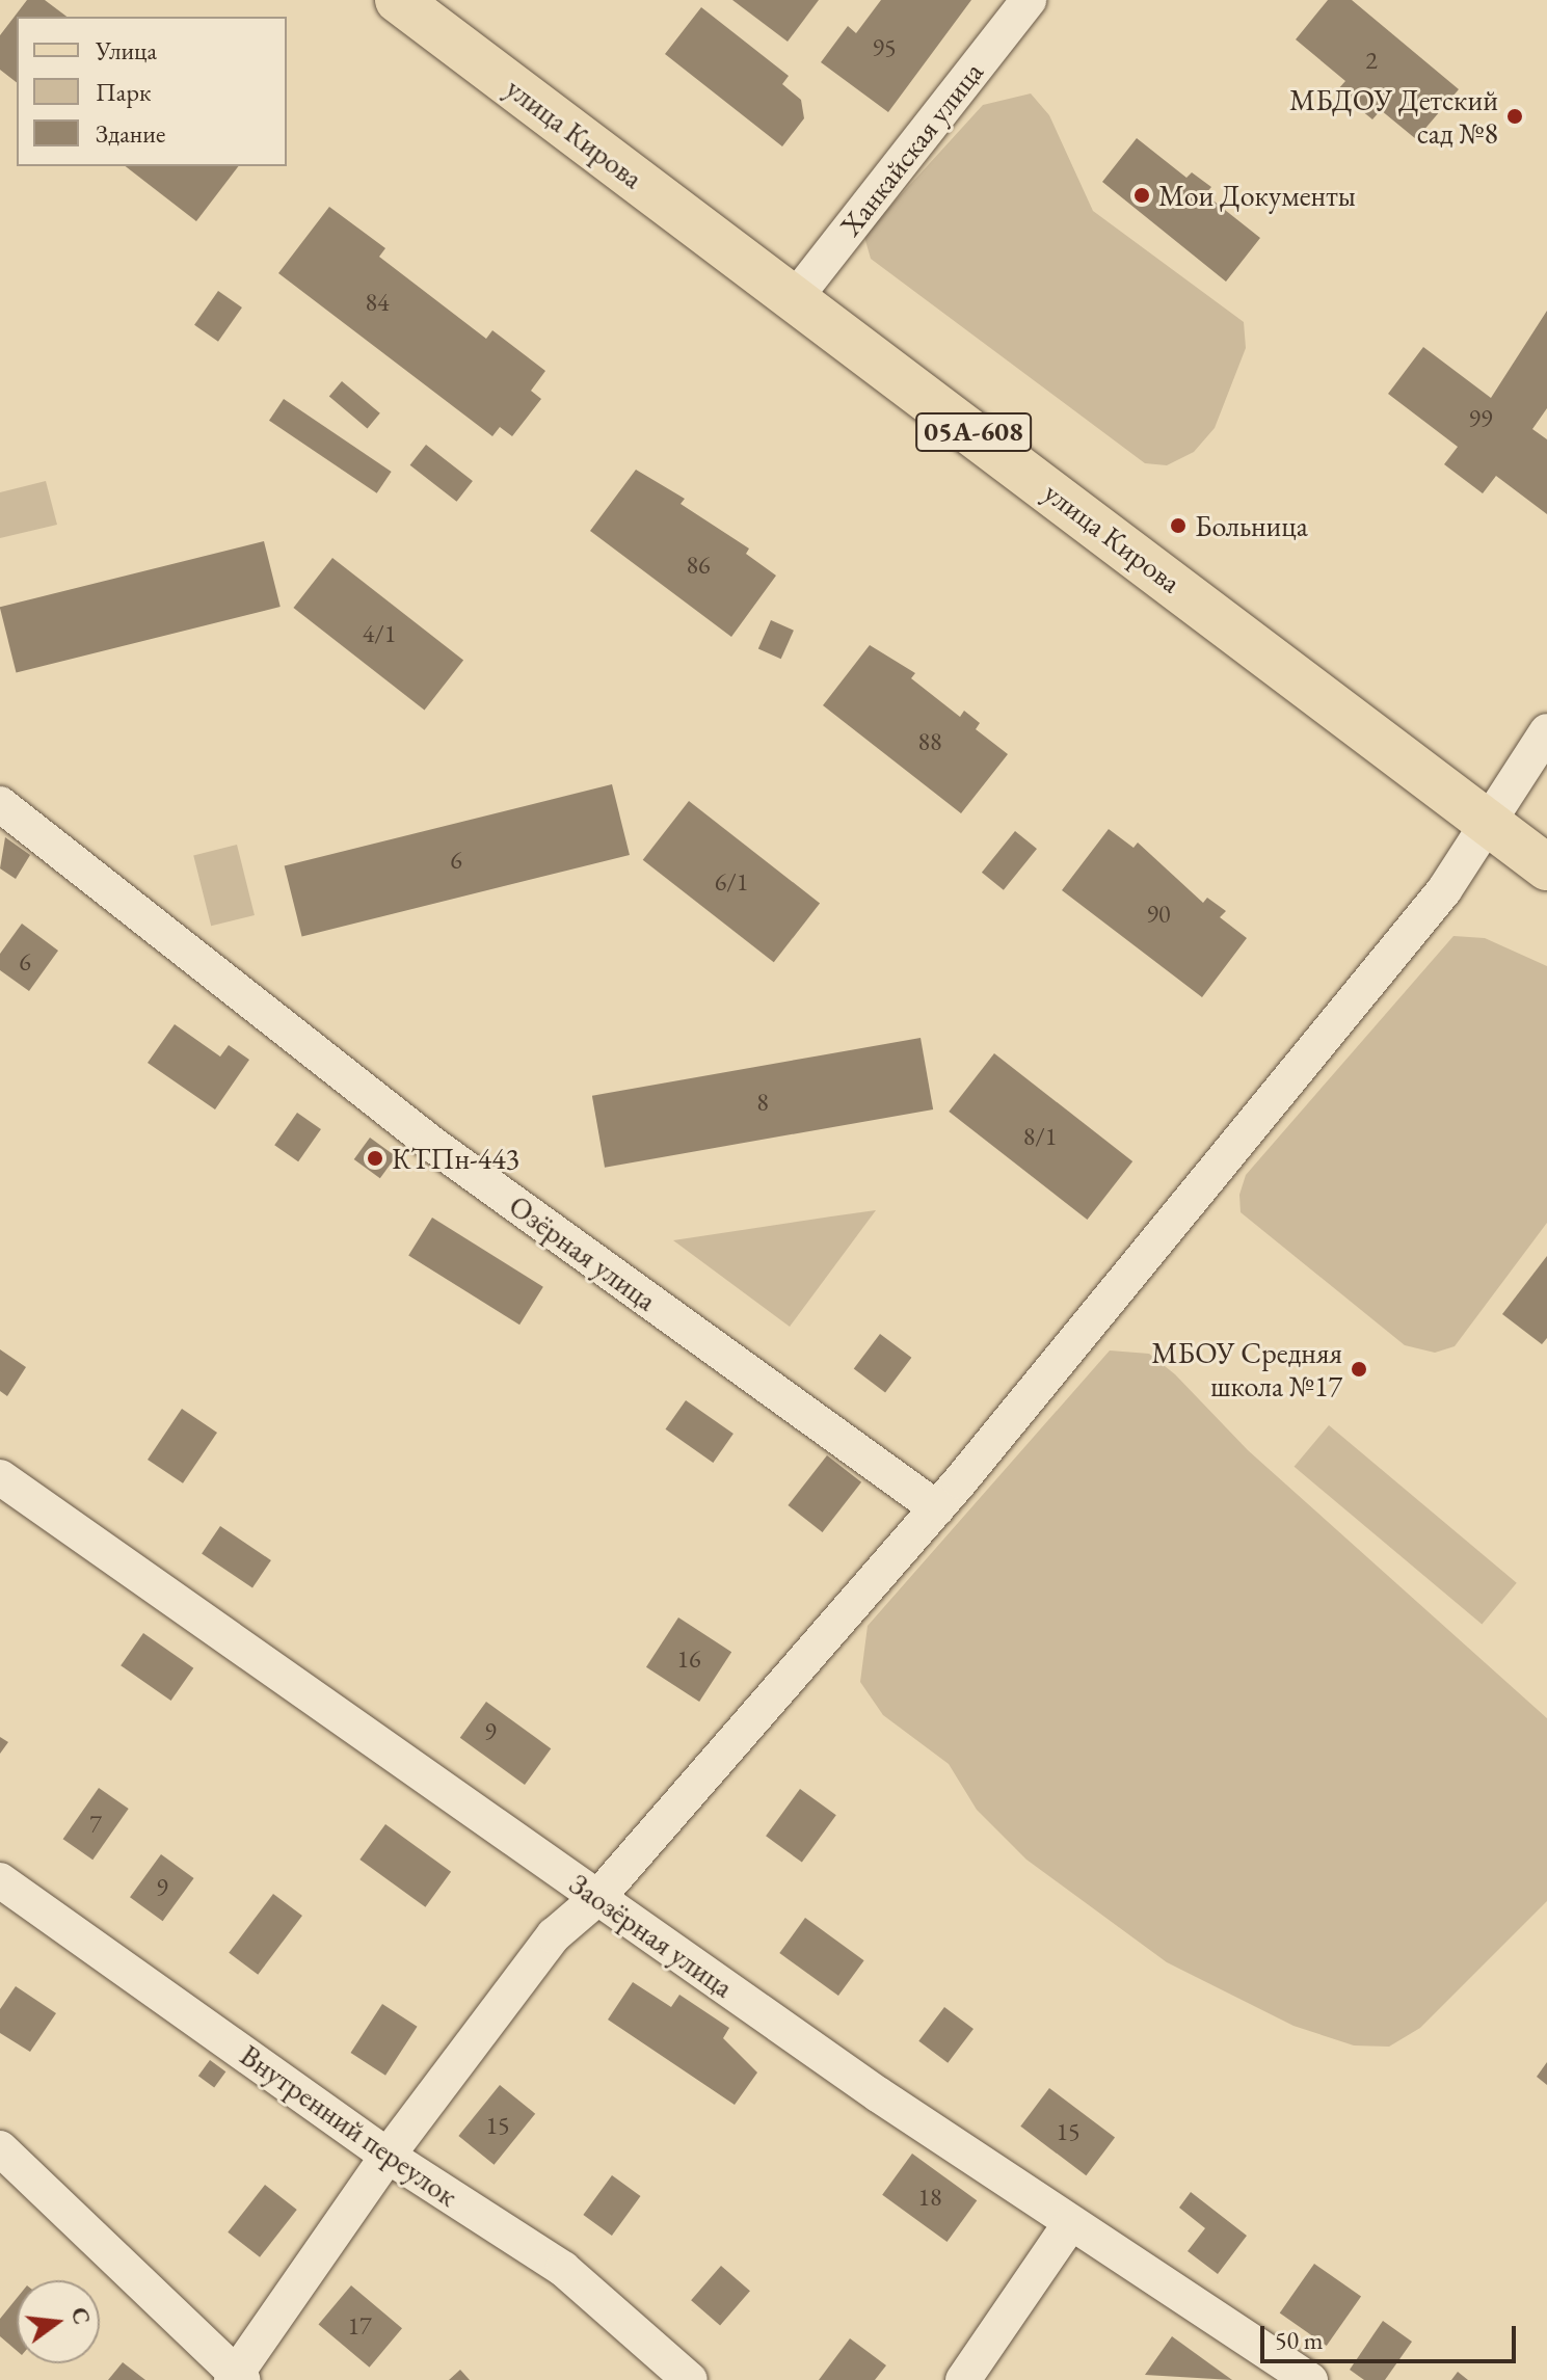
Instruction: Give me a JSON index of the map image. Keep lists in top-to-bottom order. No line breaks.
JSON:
{"streets":{"main road":["улица Кирова","05А-608"],"street":["Ханкайская улица","Озёрная улица","Заозёрная улица","Внутренний переулок"]},"crossings":[["улица Кирова","Ханкайская улица"]],"places":["МБДОУ Детский сад №8","Мои Документы","Больница","КТПн-443","МБОУ Средняя школа №17"],"house_numbers":["95","2","84","99","86","4/1","88","6","6/1","90","6","8","8/1","16","9","7","9","15","15","18","17"],"legend":["Улица","Парк","Здание"],"scale_bar":"50 m","north":"right"}
